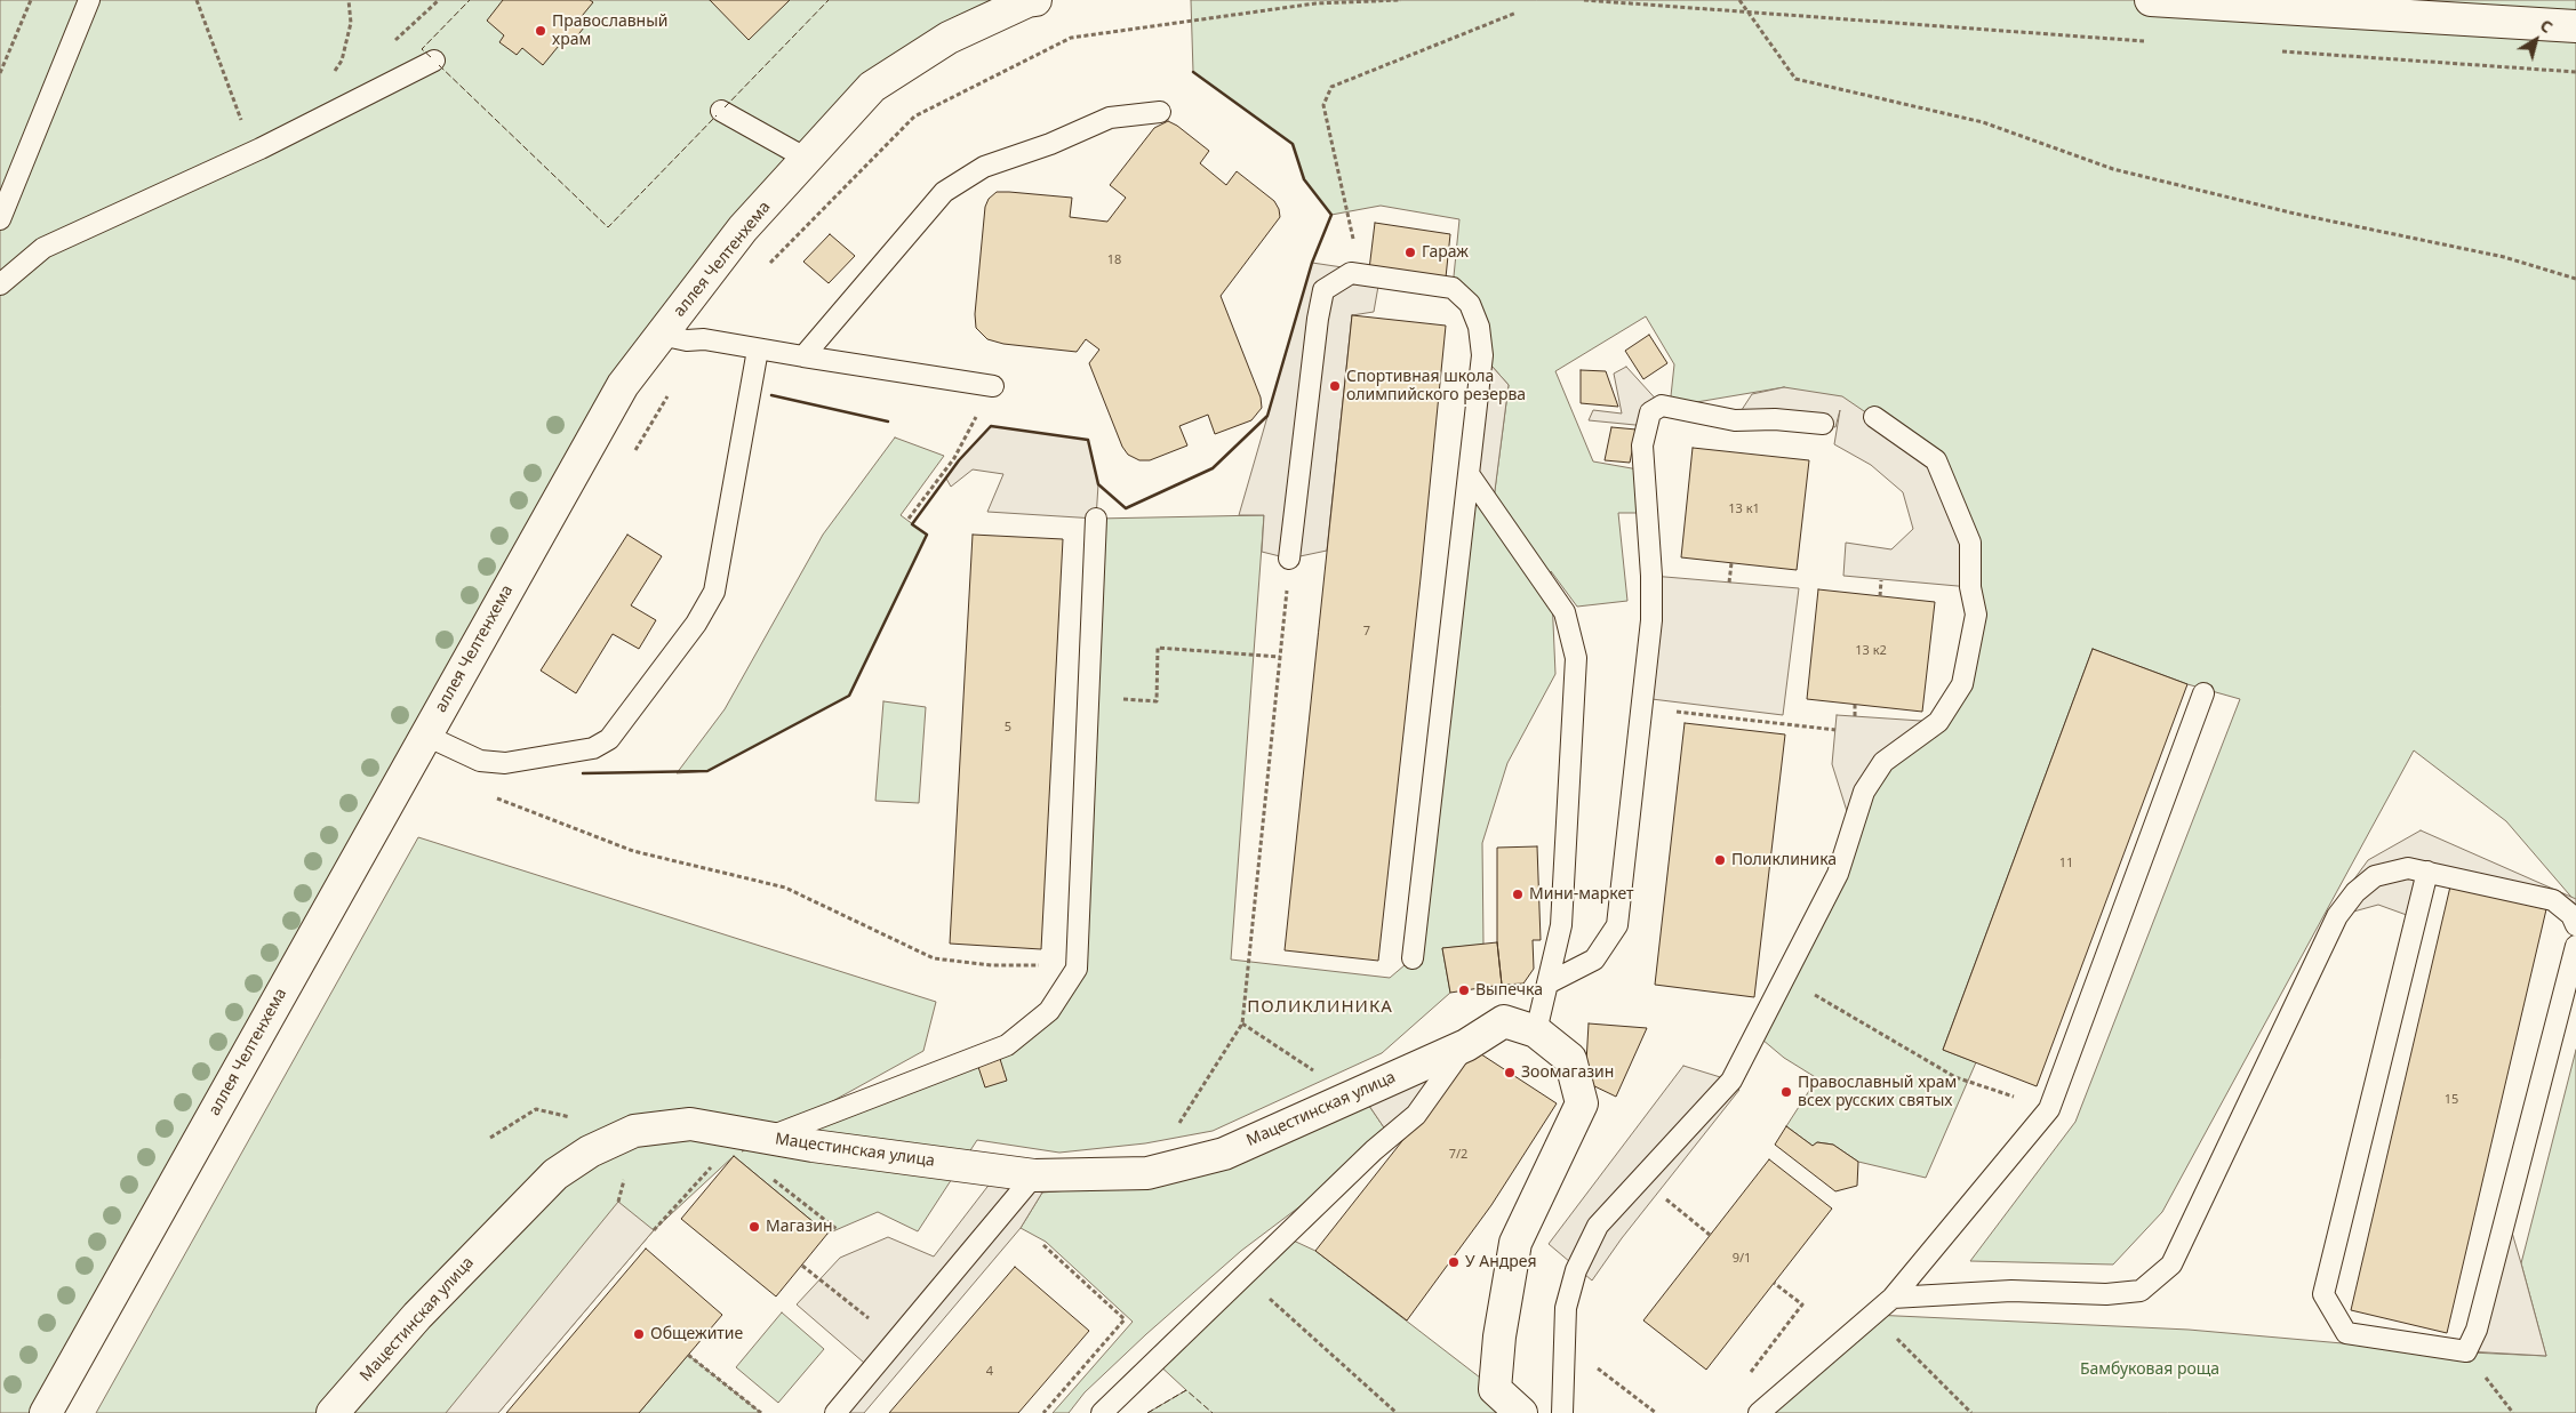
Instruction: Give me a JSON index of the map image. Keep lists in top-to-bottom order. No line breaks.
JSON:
{"streets":{"main road":["аллея Челтенхема","Мацестинская улица"]},"districts":["ПОЛИКЛИНИКА"],"parks":["Бамбуковая роща"],"places":["Православный храм","Гараж","Спортивная школа олимпийского резерва","Поликлиника","Мини-маркет","Выпечка","Зоомагазин","Православный храм всех русских святых","Магазин","У Андрея","Общежитие"],"house_numbers":["18","13 к1","7","13 к2","5","11","15","7/2","9/1","4"],"north":"top right"}
